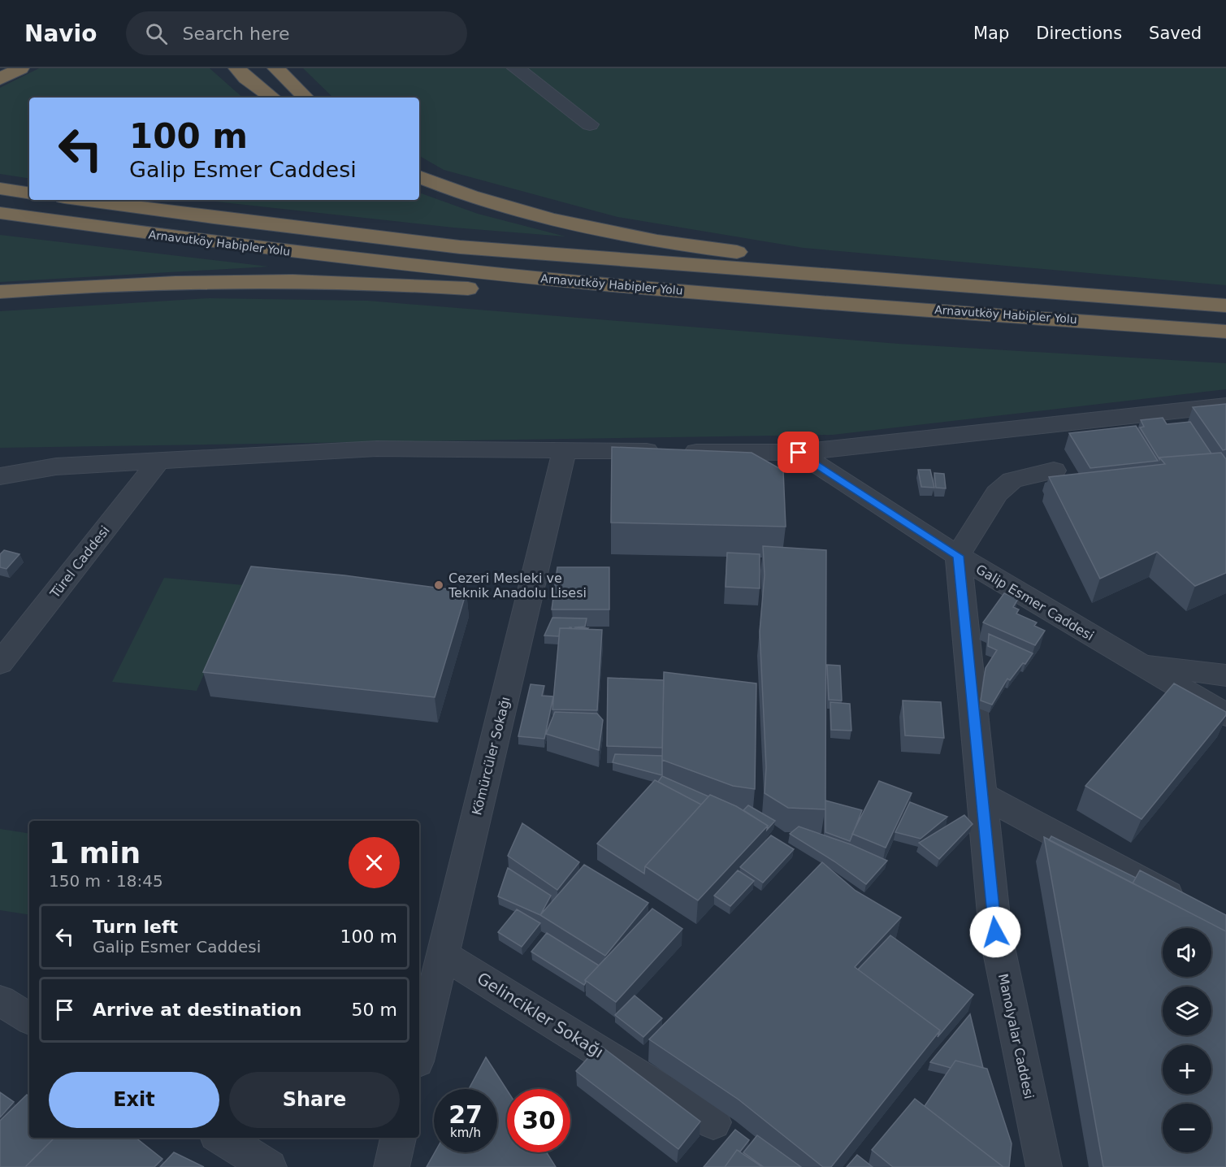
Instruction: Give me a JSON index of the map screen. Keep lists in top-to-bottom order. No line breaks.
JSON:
{"streets":{"highway":["Arnavutköy Habipler Yolu"],"street":["Türel Caddesi","Galip Esmer Caddesi","Kömürcüler Sokağı","Gelincikler Sokağı","Manolyalar Caddesi"]},"crossings":[["Galip Esmer Caddesi","Manolyalar Caddesi"],["Kömürcüler Sokağı","Gelincikler Sokağı"]],"places":["Cezeri Mesleki ve Teknik Anadolu Lisesi"],"page":{"header":"Navio","search":"Search here","nav":["Map","Directions","Saved"],"turn":["100 m","Galip Esmer Caddesi"],"heading":["1 min","150 m · 18:45"],"list":[{"name":"Turn left","note":"Galip Esmer Caddesi","value":"100 m"},{"name":"Arrive at destination","value":"50 m"}],"map_buttons":["+","−"],"buttons":["Exit","Share"],"speed":"27 km/h","limit":"30"}}
